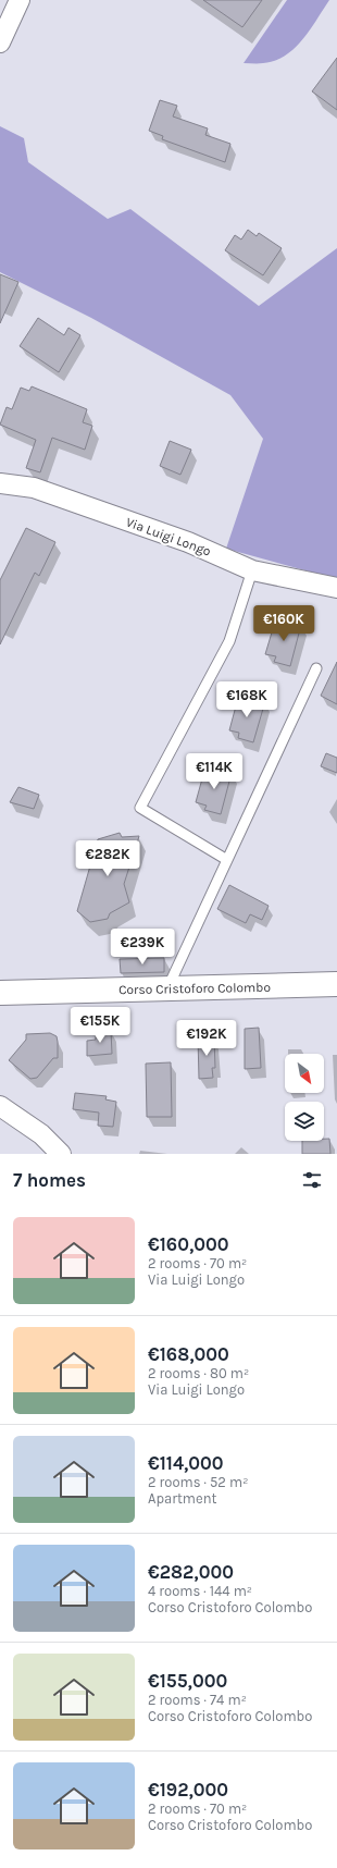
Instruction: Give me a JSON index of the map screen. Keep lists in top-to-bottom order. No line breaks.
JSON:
{"streets":{"street":["Via Luigi Longo","Corso Cristoforo Colombo"]},"north":"bottom right","page":{"price":["€160K","€168K","€114K","€282K","€239K","€155K","€192K"],"heading":"7 homes","list":[{"name":"€160,000","note":"2 rooms · 70 m² · Via Luigi Longo"},{"name":"€168,000","note":"2 rooms · 80 m² · Via Luigi Longo"},{"name":"€114,000","note":"2 rooms · 52 m² · Apartment"},{"name":"€282,000","note":"4 rooms · 144 m² · Corso Cristoforo Colombo"},{"name":"€155,000","note":"2 rooms · 74 m² · Corso Cristoforo Colombo"},{"name":"€192,000","note":"2 rooms · 70 m² · Corso Cristoforo Colombo"}]}}
